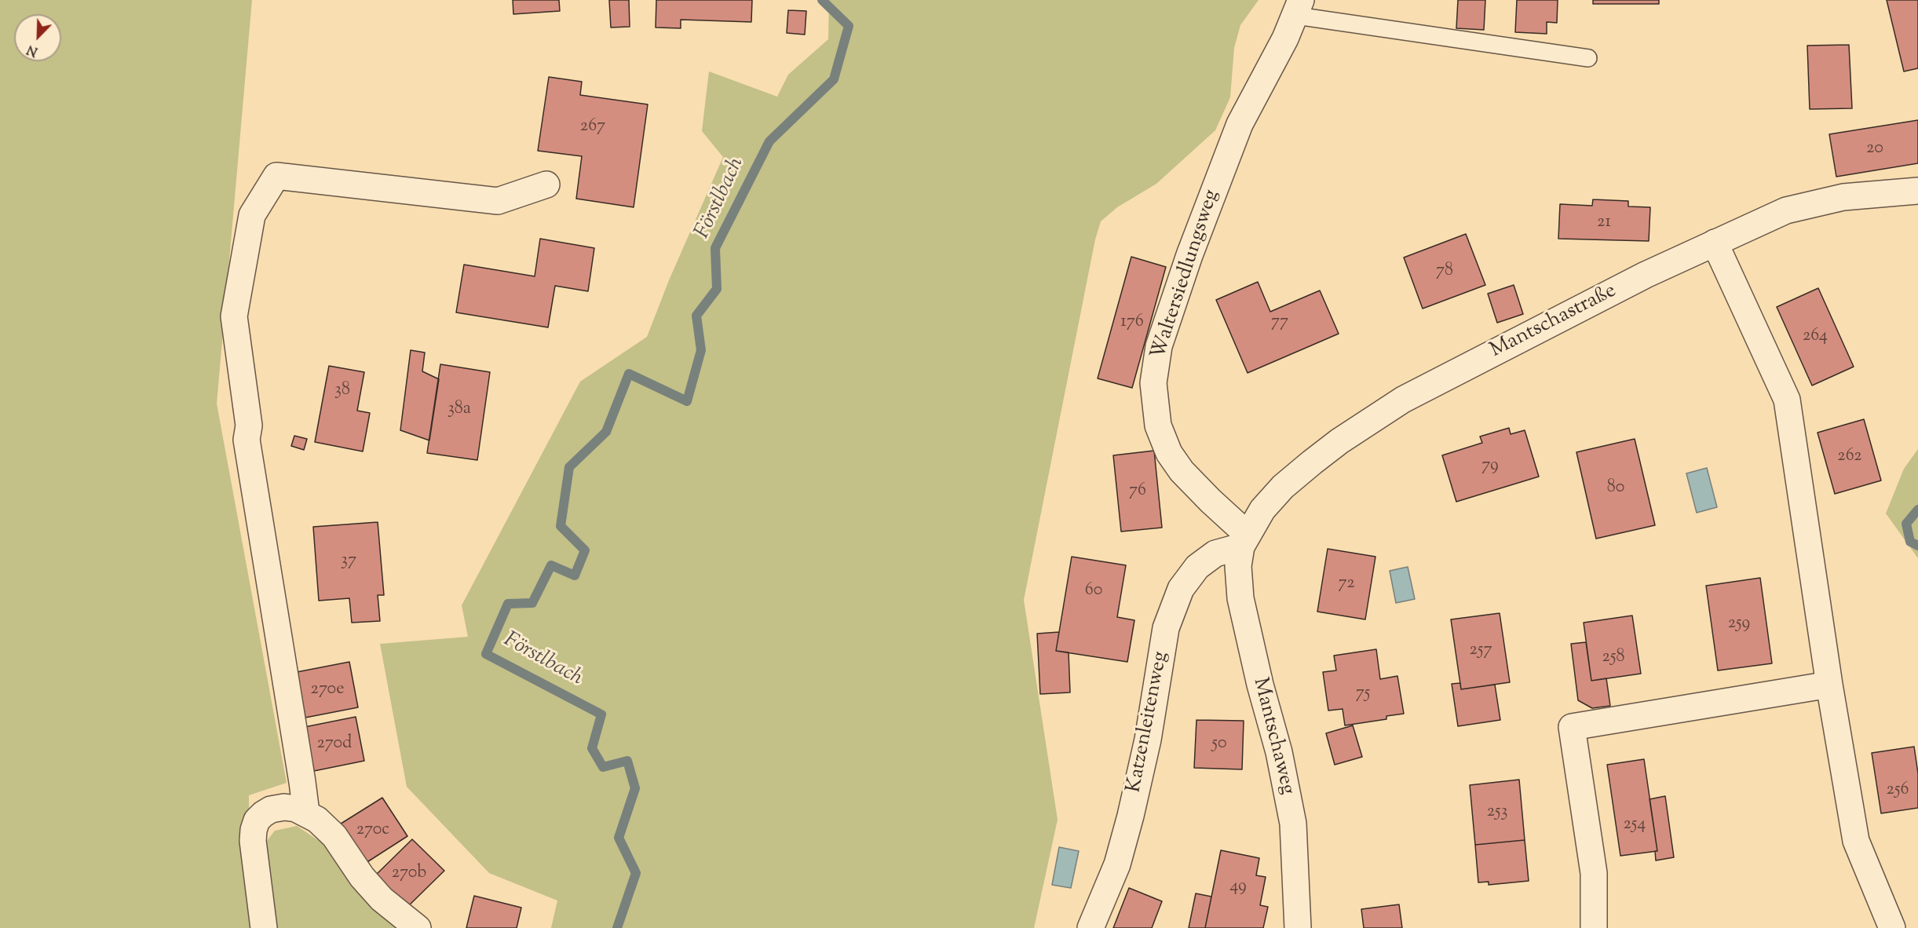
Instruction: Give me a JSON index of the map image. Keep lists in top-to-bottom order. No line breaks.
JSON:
{"streets":{"street":["Waltersiedlungsweg","Mantschastraße","Katzenleitenweg","Mantschaweg"]},"crossings":[["Waltersiedlungsweg","Mantschastraße"],["Waltersiedlungsweg","Katzenleitenweg"],["Waltersiedlungsweg","Mantschaweg"],["Mantschastraße","Katzenleitenweg"],["Mantschastraße","Mantschaweg"],["Katzenleitenweg","Mantschaweg"]],"water":["Förstlbach"],"house_numbers":["267","20","21","78","176","77","264","38","38a","262","79","80","76","37","72","60","259","257","258","270e","75","270d","50","256","253","254","270c","270b","49"],"north":"bottom left"}
